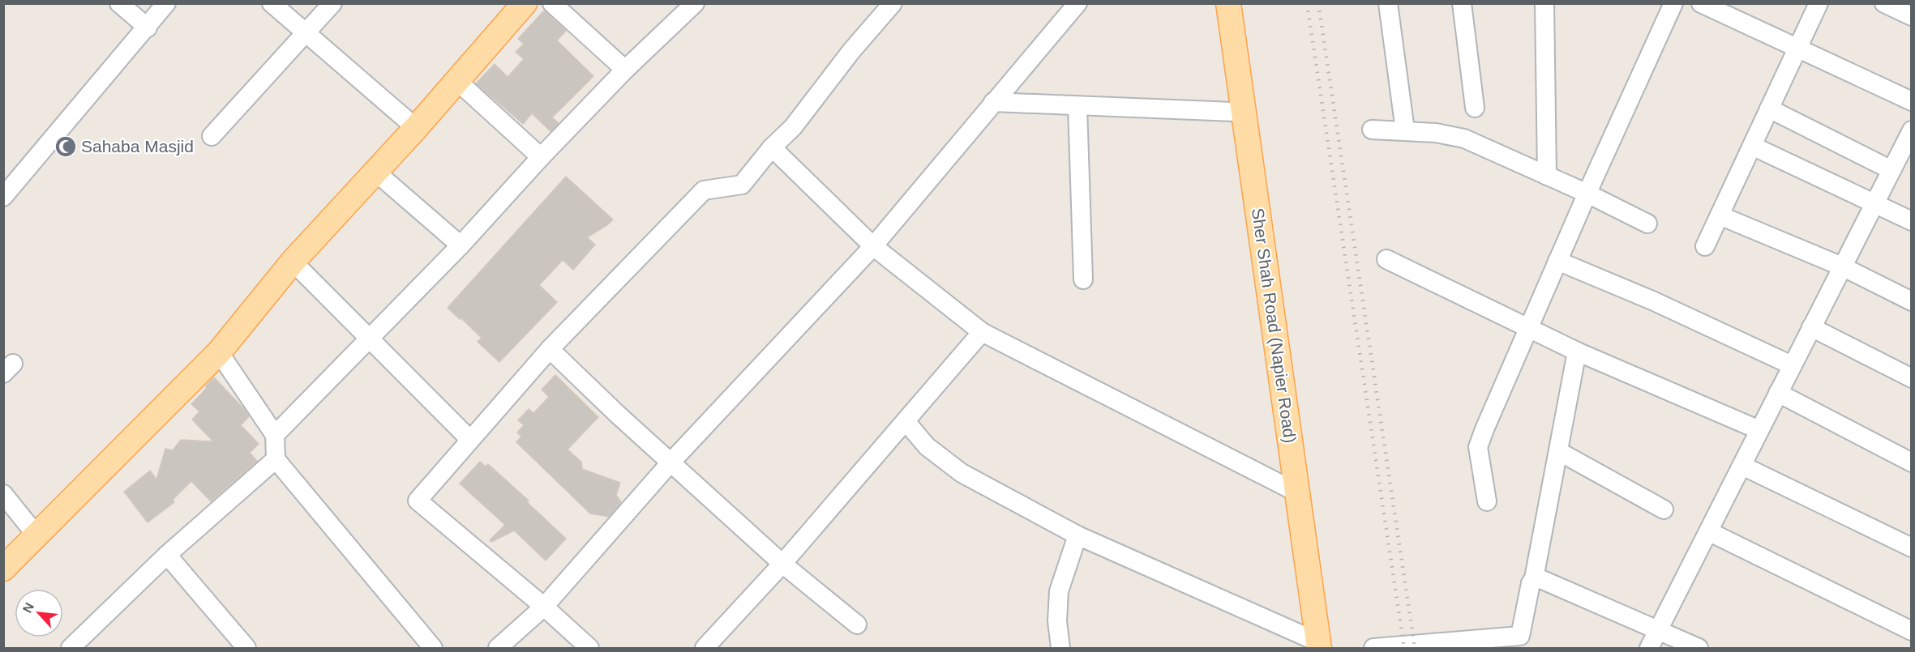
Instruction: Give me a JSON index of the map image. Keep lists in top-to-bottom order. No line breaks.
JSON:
{"streets":{"main road":["Sher Shah Road (Napier Road)"]},"places":{"mosque":["Sahaba Masjid"]},"north":"top left"}
